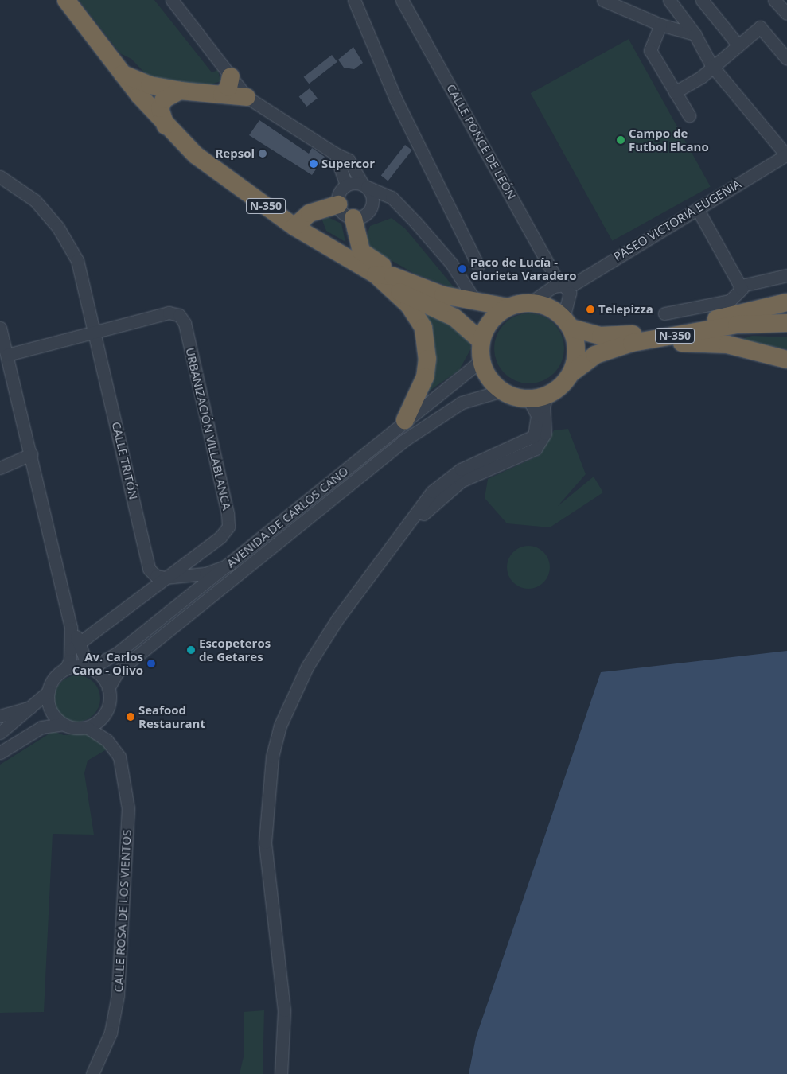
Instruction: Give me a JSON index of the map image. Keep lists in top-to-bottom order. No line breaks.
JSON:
{"streets":{"highway":["N-350"],"street":["CALLE PONCE DE LEÓN","PASEO VICTORIA EUGENIA","URBANIZACIÓN VILLABLANCA","CALLE TRITÓN","AVENIDA DE CARLOS CANO","CALLE ROSA DE LOS VIENTOS"]},"crossings":[["CALLE PONCE DE LEÓN","PASEO VICTORIA EUGENIA"],["N-350","PASEO VICTORIA EUGENIA"],["N-350","AVENIDA DE CARLOS CANO"],["PASEO VICTORIA EUGENIA","AVENIDA DE CARLOS CANO"],["URBANIZACIÓN VILLABLANCA","CALLE TRITÓN"],["AVENIDA DE CARLOS CANO","CALLE ROSA DE LOS VIENTOS"]],"places":["Campo de Futbol Elcano","Repsol","Supercor","Paco de Lucía - Glorieta Varadero","Telepizza","Escopeteros de Getares","Av. Carlos Cano - Olivo","Seafood Restaurant"]}
